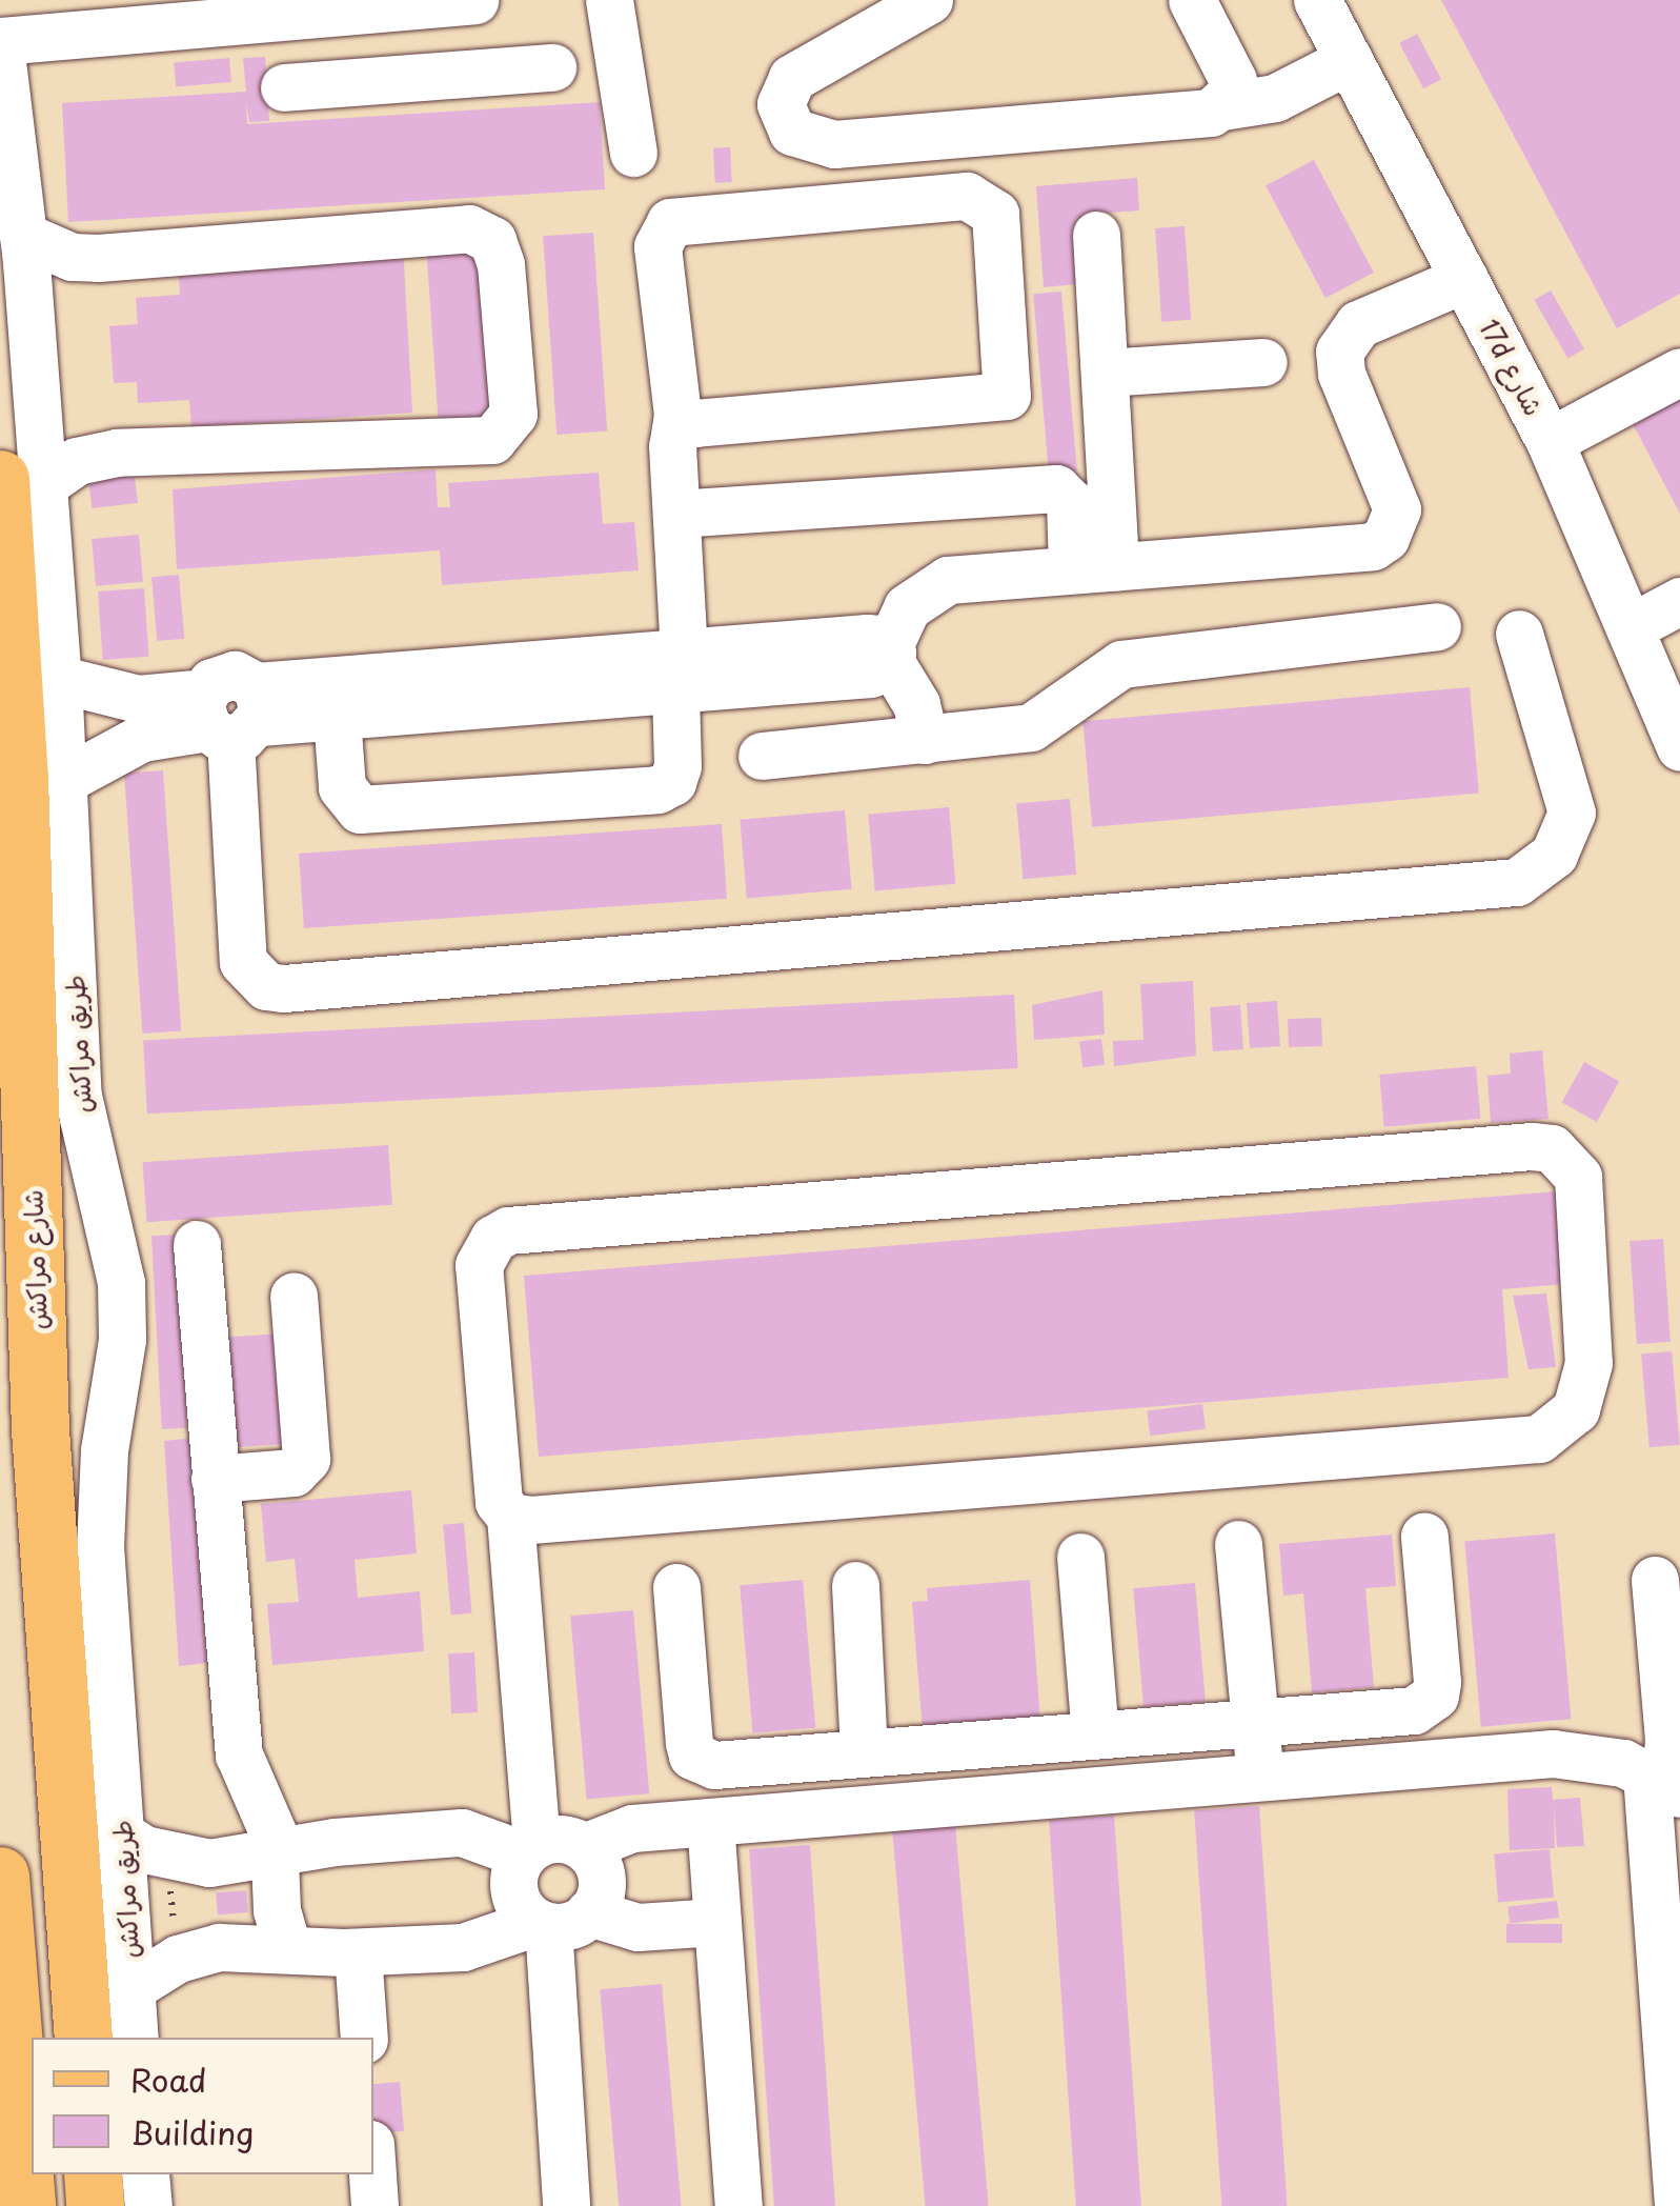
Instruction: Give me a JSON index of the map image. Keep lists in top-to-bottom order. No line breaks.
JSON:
{"streets":{"main road":["شارع مراكش"],"street":["17d شارع","طريق مراكش"]},"crossings":[["طريق مراكش","شارع مراكش"]],"legend":["Road","Building"]}
